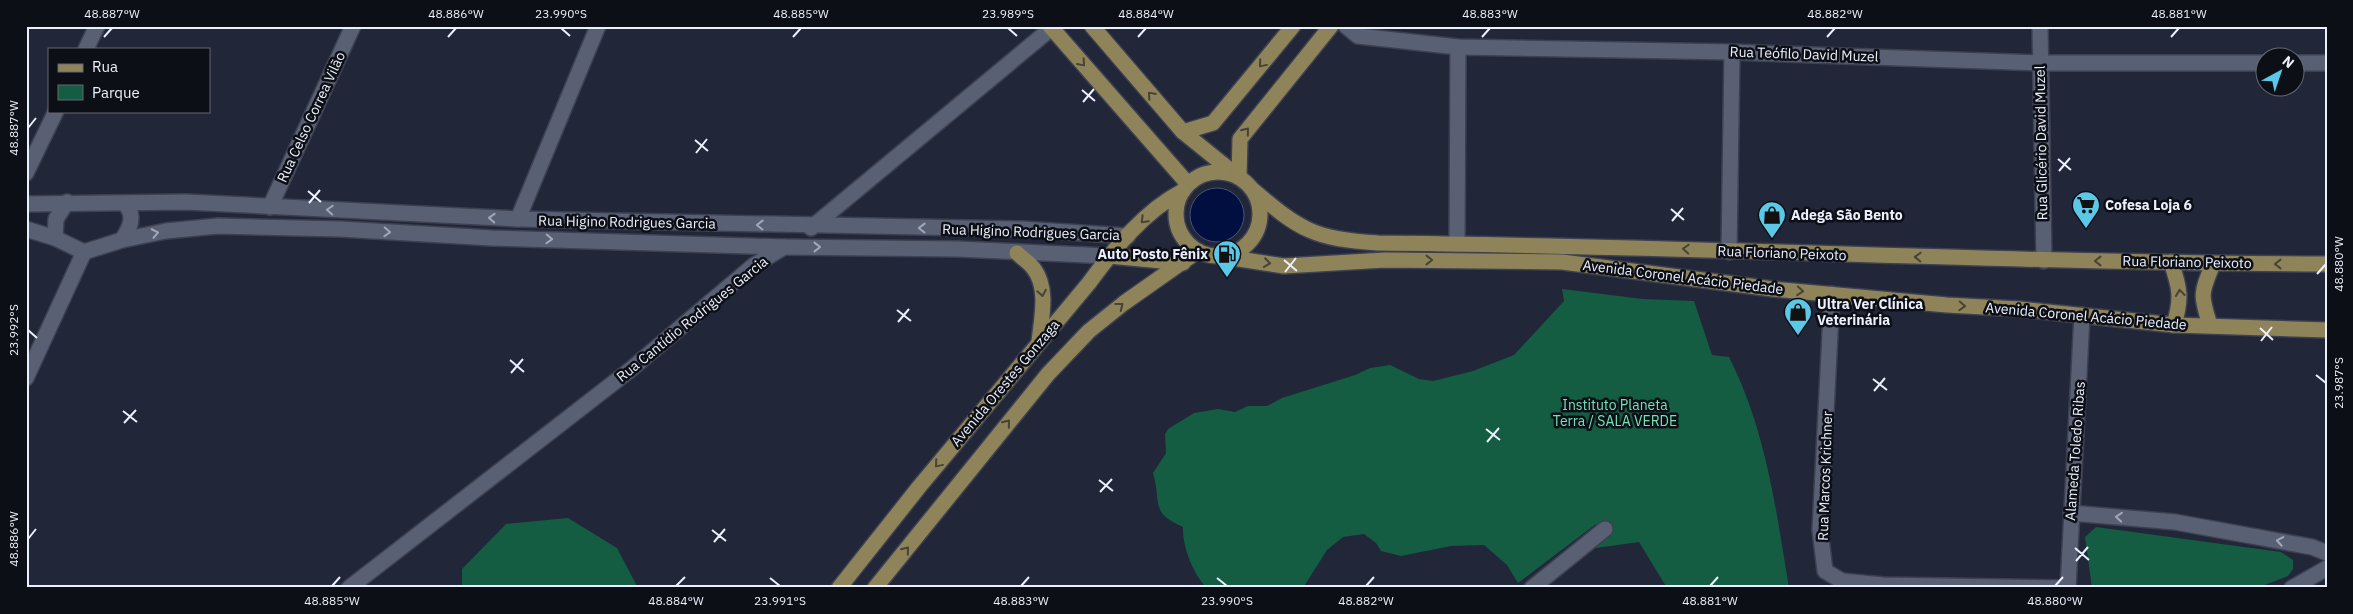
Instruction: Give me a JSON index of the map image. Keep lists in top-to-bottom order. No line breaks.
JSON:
{"streets":{"main road":["Rua Floriano Peixoto","Avenida Coronel Acácio Piedade","Avenida Orestes Gonzaga"],"street":["Rua Teófilo David Muzel","Rua Celso Correa Vilão","Rua Glicério David Muzel","Rua Higino Rodrigues Garcia","Rua Cantídio Rodrigues Garcia","Alameda Toledo Ribas","Rua Marcos Krichner"]},"crossings":[["Rua Teófilo David Muzel","Rua Glicério David Muzel"],["Rua Celso Correa Vilão","Rua Higino Rodrigues Garcia"],["Rua Glicério David Muzel","Rua Floriano Peixoto"],["Rua Higino Rodrigues Garcia","Rua Cantídio Rodrigues Garcia"],["Rua Higino Rodrigues Garcia","Avenida Orestes Gonzaga"],["Rua Floriano Peixoto","Avenida Coronel Acácio Piedade"],["Rua Floriano Peixoto","Avenida Orestes Gonzaga"],["Avenida Coronel Acácio Piedade","Avenida Orestes Gonzaga"],["Avenida Coronel Acácio Piedade","Alameda Toledo Ribas"],["Avenida Coronel Acácio Piedade","Rua Marcos Krichner"]],"one_way":["Rua Floriano Peixoto","Avenida Coronel Acácio Piedade"],"parks":["Instituto Planeta Terra / SALA VERDE"],"places":{"supermarket":["Cofesa Loja 6"],"shop":["Adega São Bento","Ultra Ver Clínica Veterinária"],"fuel station":["Auto Posto Fênix"]},"legend":["Rua","Parque"],"north":"top right","coordinates":["48.887°W","48.886°W","23.990°S","48.885°W","23.989°S","48.884°W","48.883°W","48.882°W","48.881°W","48.880°W","23.992°S","23.987°S","23.991°S"]}
